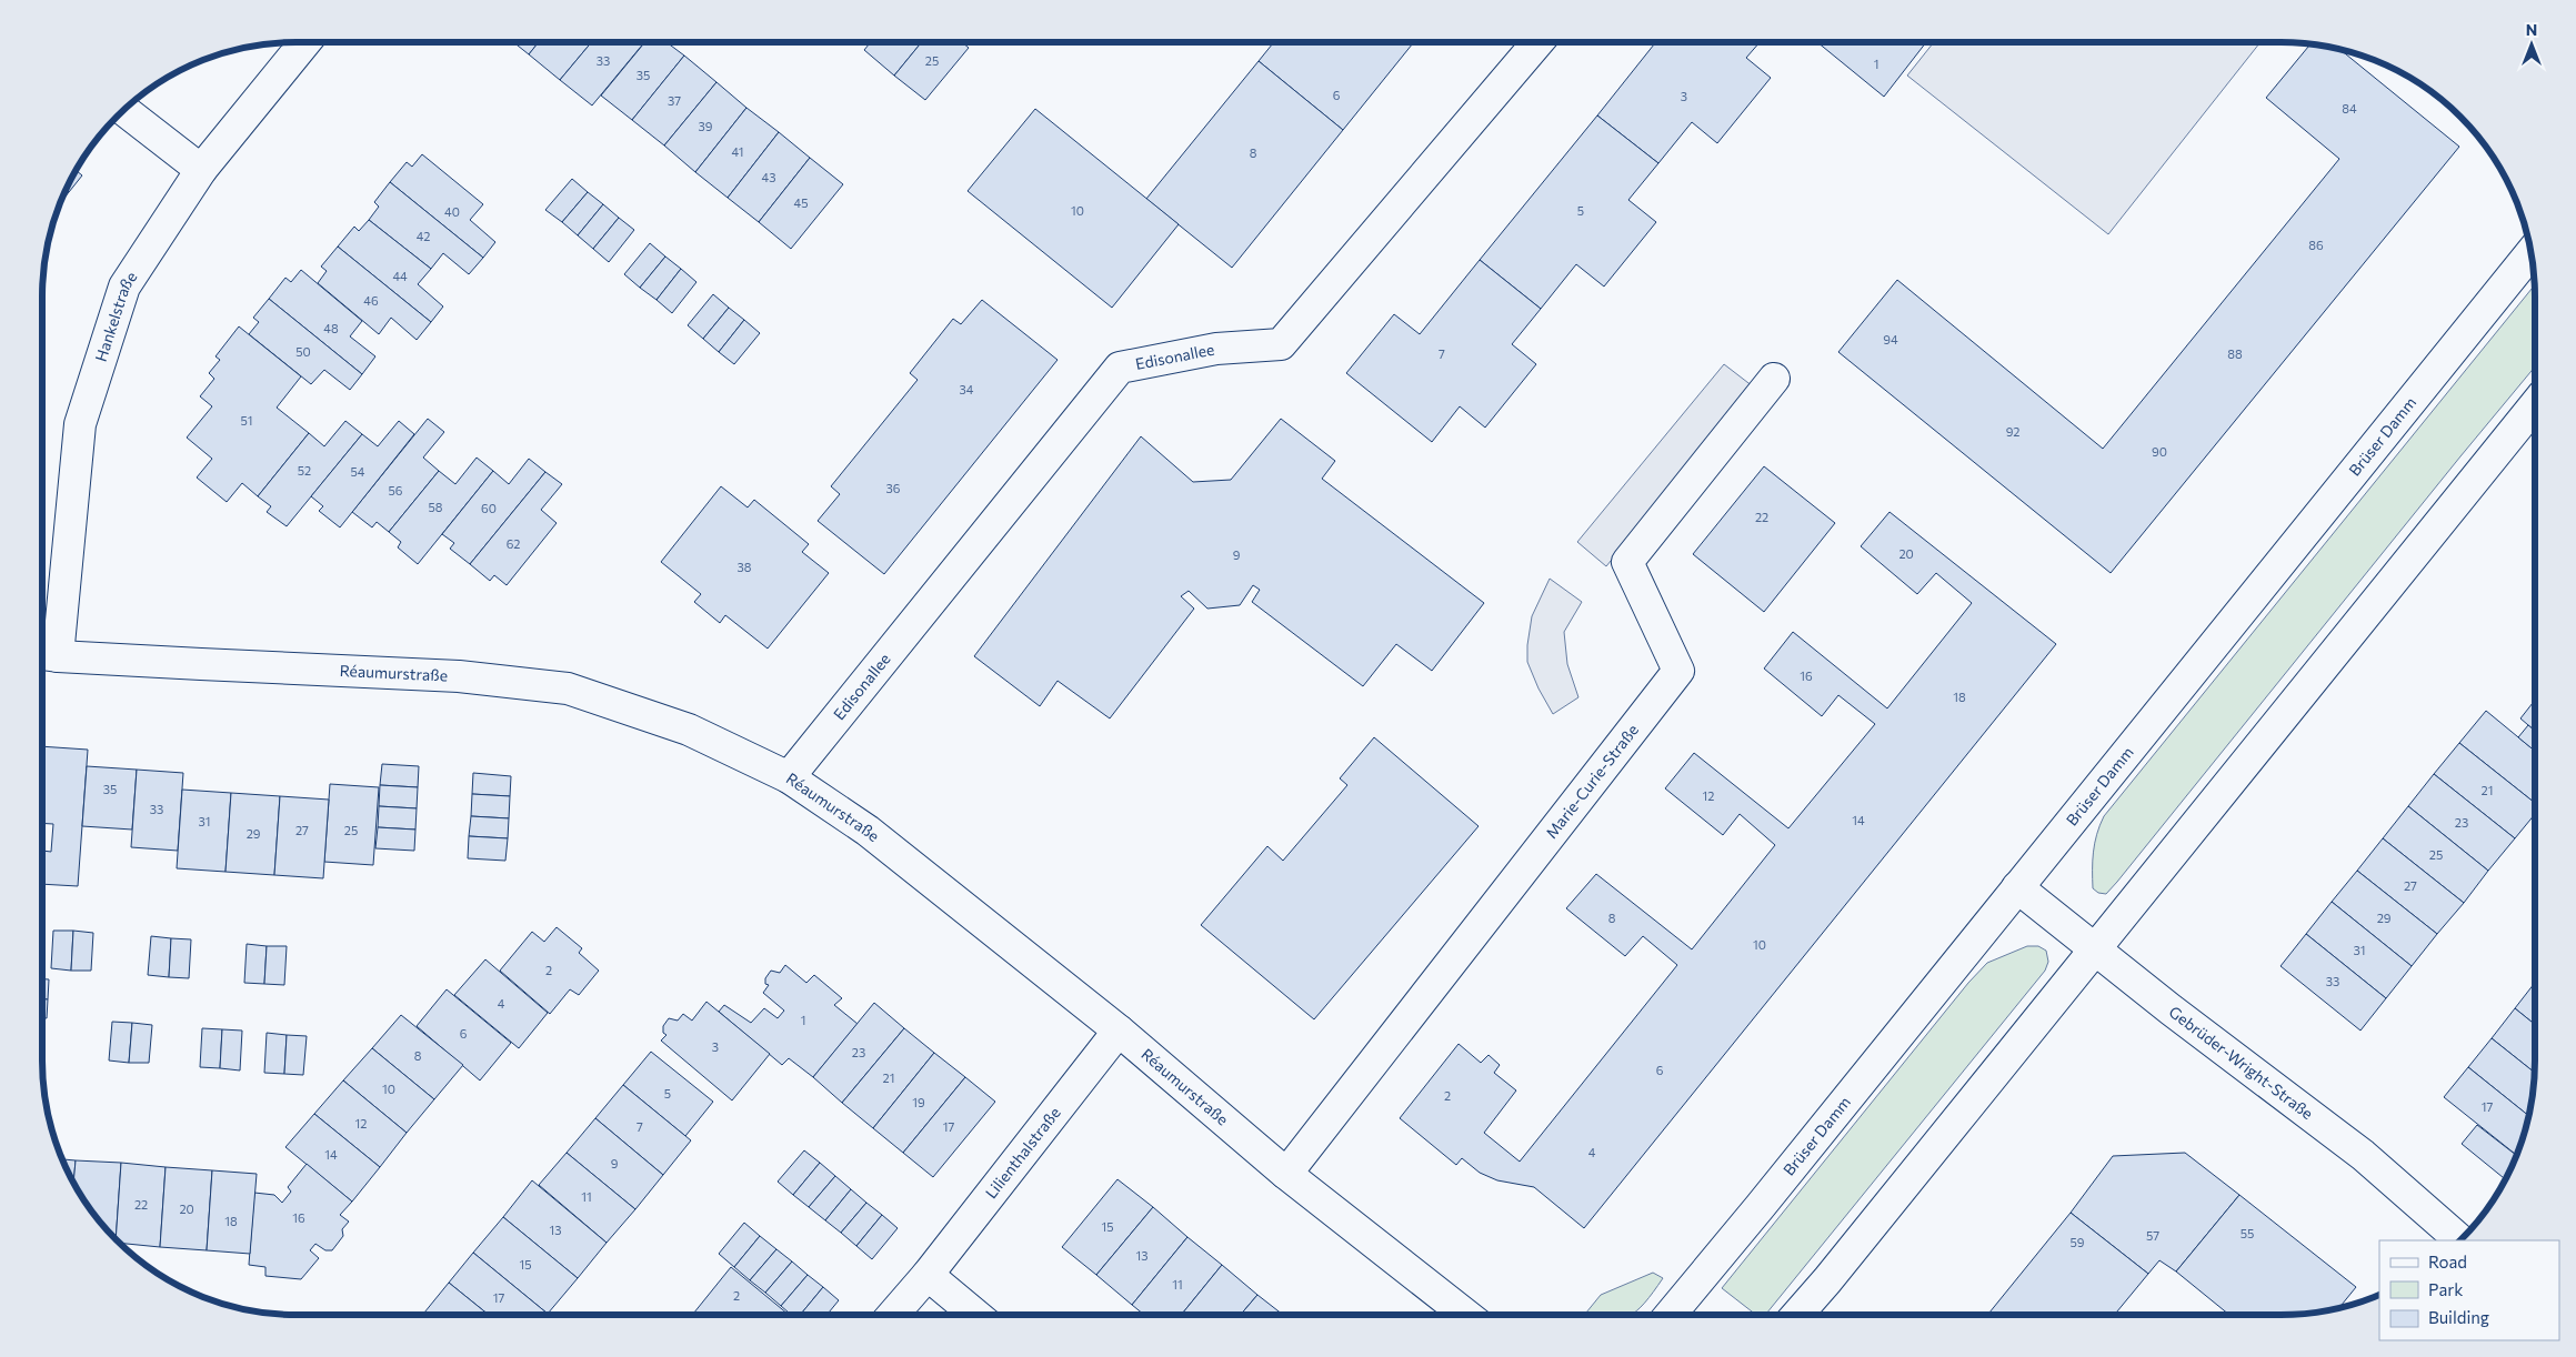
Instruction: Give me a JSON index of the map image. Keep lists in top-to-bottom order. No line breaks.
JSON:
{"streets":{"street":["Hankelstraße","Edisonallee","Brüser Damm","Réaumurstraße","Marie-Curie-Straße","Gebrüder-Wright-Straße","Lilienthalstraße"]},"crossings":[["Hankelstraße","Réaumurstraße"],["Edisonallee","Réaumurstraße"],["Brüser Damm","Gebrüder-Wright-Straße"],["Réaumurstraße","Marie-Curie-Straße"],["Réaumurstraße","Lilienthalstraße"]],"house_numbers":["33","25","1","35","6","3","37","84","39","41","8","43","45","10","5","40","42","86","44","46","48","94","50","7","88","34","51","92","90","52","54","36","56","58","60","22","62","20","9","38","16","18","35","21","12","33","14","31","23","27","25","29","25","27","8","29","10","31","2","33","4","1","6","3","23","8","6","21","10","5","2","19","17","12","7","17","4","14","9","11","22","20","16","18","15","13","55","57","59","13","15","11","2","17"],"legend":["Road","Park","Building"],"north":"top"}
